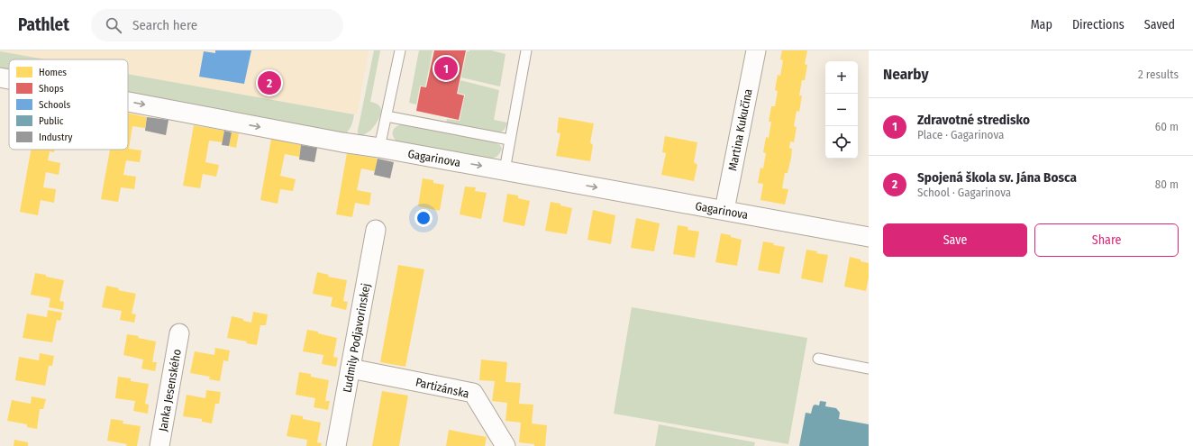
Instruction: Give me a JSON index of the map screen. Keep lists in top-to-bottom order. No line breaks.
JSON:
{"streets":{"street":["Martina Kukučína","Gagarinova","Ľudmily Podjavorinskej","Partizánska","Janka Jesenského"]},"crossings":[["Martina Kukučína","Gagarinova"],["Ľudmily Podjavorinskej","Partizánska"]],"one_way":["Gagarinova"],"legend":["Homes","Shops","Schools","Public","Industry"],"page":{"header":"Pathlet","search":"Search here","nav":["Map","Directions","Saved"],"heading":["Nearby","2 results"],"pins":["1","2"],"map_buttons":["+","−"],"list":[{"mark":"1","name":"Zdravotné stredisko","note":"Place · Gagarinova","value":"60 m"},{"mark":"2","name":"Spojená škola sv. Jána Bosca","note":"School · Gagarinova","value":"80 m"}],"buttons":["Save","Share"]}}
